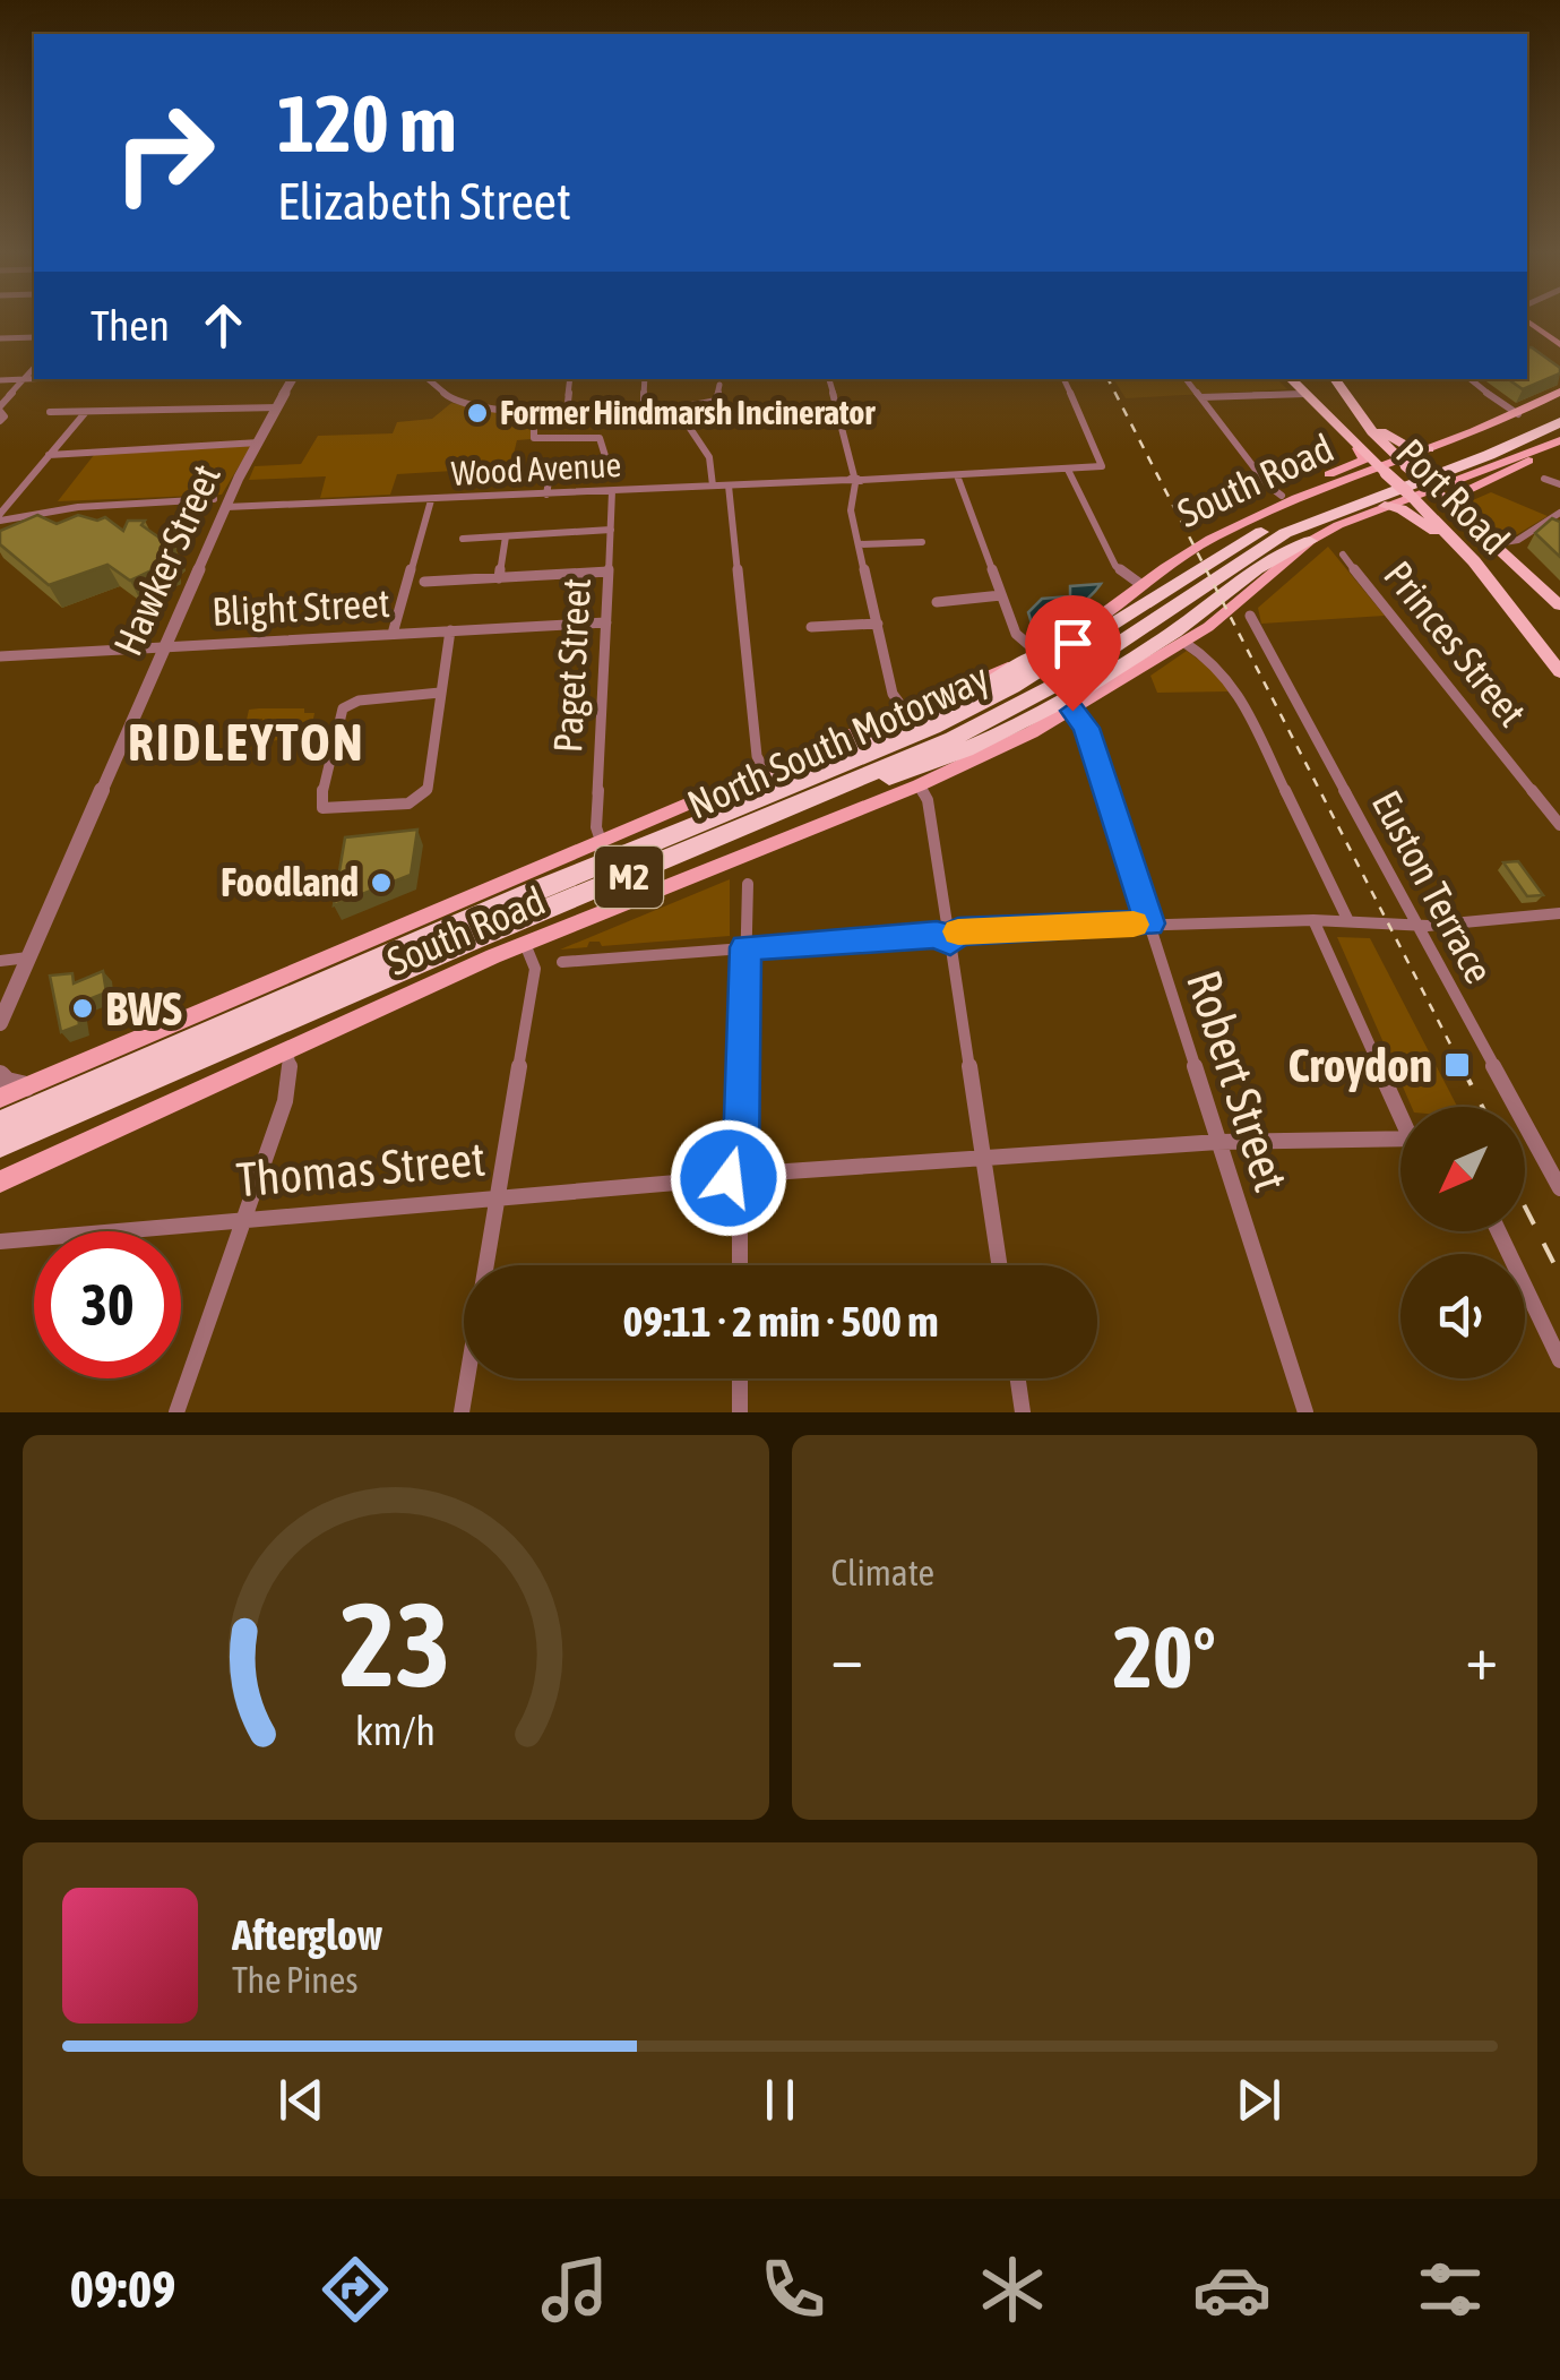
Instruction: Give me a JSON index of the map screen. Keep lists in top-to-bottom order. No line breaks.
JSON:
{"streets":{"highway":["Port Road","North South Motorway","M2"],"main road":["South Road"],"street":["Wood Avenue","Hawker Street","Blight Street","Princes Street","Paget Street","Euston Terrace","Robert Street","Thomas Street"]},"crossings":[["Wood Avenue","Hawker Street"],["Wood Avenue","Paget Street"],["South Road","Port Road"],["South Road","Paget Street"],["South Road","Robert Street"],["Hawker Street","Blight Street"],["Blight Street","Paget Street"]],"districts":["RIDLEYTON"],"places":{"other":["Former Hindmarsh Incinerator","Foodland","BWS"],"transit":["Croydon"]},"north":"bottom left","page":{"turn":["120 m","Elizabeth Street"],"then":"Then","limit":"30","trip":"09:11 · 2 min · 500 m","tile":"Climate","heat":["−","20°","+"],"song":["Afterglow","The Pines"],"tabs":"09:09","gauge":["23","km/h"]}}
